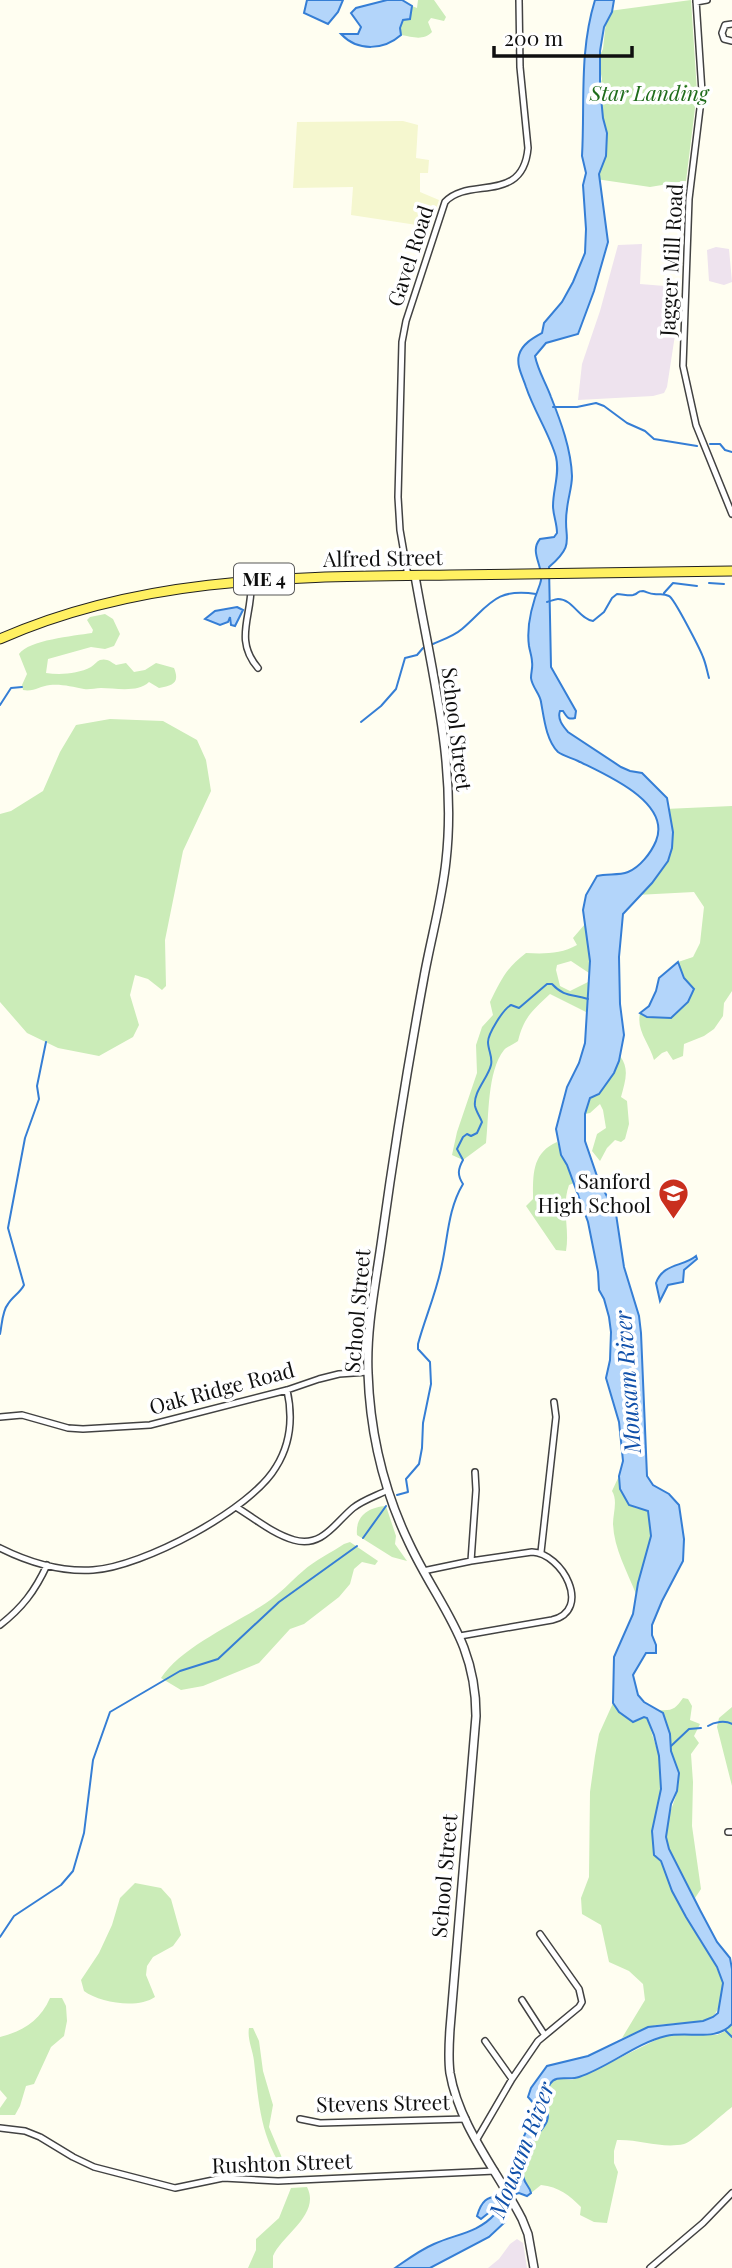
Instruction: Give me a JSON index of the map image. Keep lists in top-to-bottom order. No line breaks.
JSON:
{"streets":{"main road":["Alfred Street","ME 4"],"street":["Gavel Road","Jagger Mill Road","School Street","Oak Ridge Road","Stevens Street","Rushton Street"]},"crossings":[["Gavel Road","Alfred Street"],["Gavel Road","School Street"],["Alfred Street","School Street"],["School Street","Oak Ridge Road"],["School Street","Stevens Street"],["School Street","Rushton Street"]],"water":["Mousam River"],"parks":["Star Landing"],"places":{"school or university":["Sanford High School"]},"scale_bar":"200 m"}
